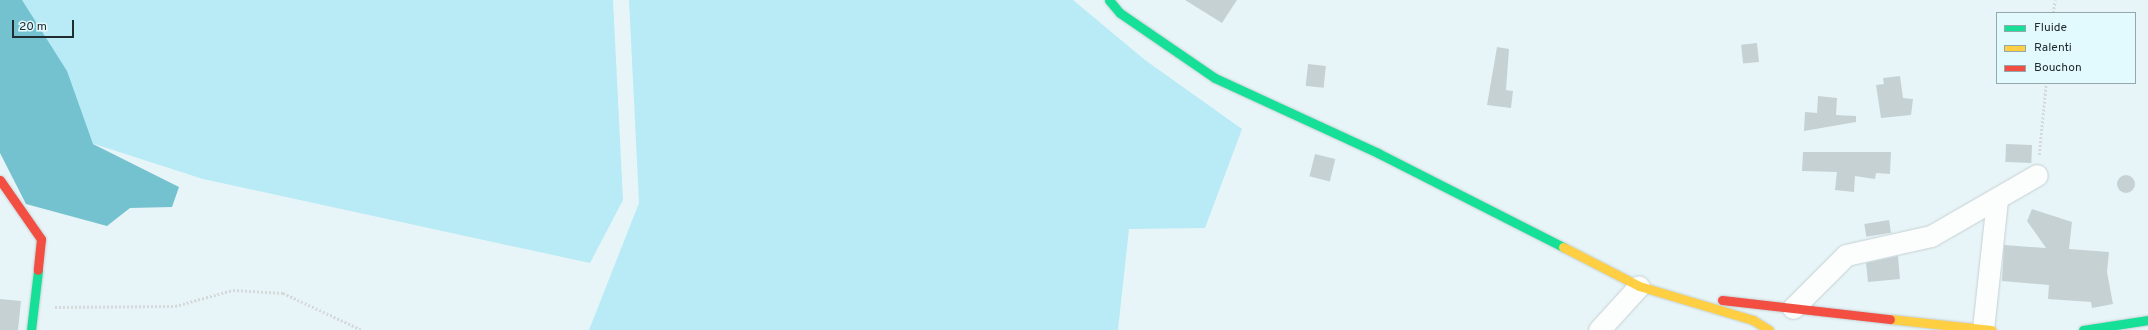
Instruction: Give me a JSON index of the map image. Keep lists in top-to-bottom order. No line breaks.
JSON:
{"legend":["Fluide","Ralenti","Bouchon"],"scale_bar":"20 m"}
